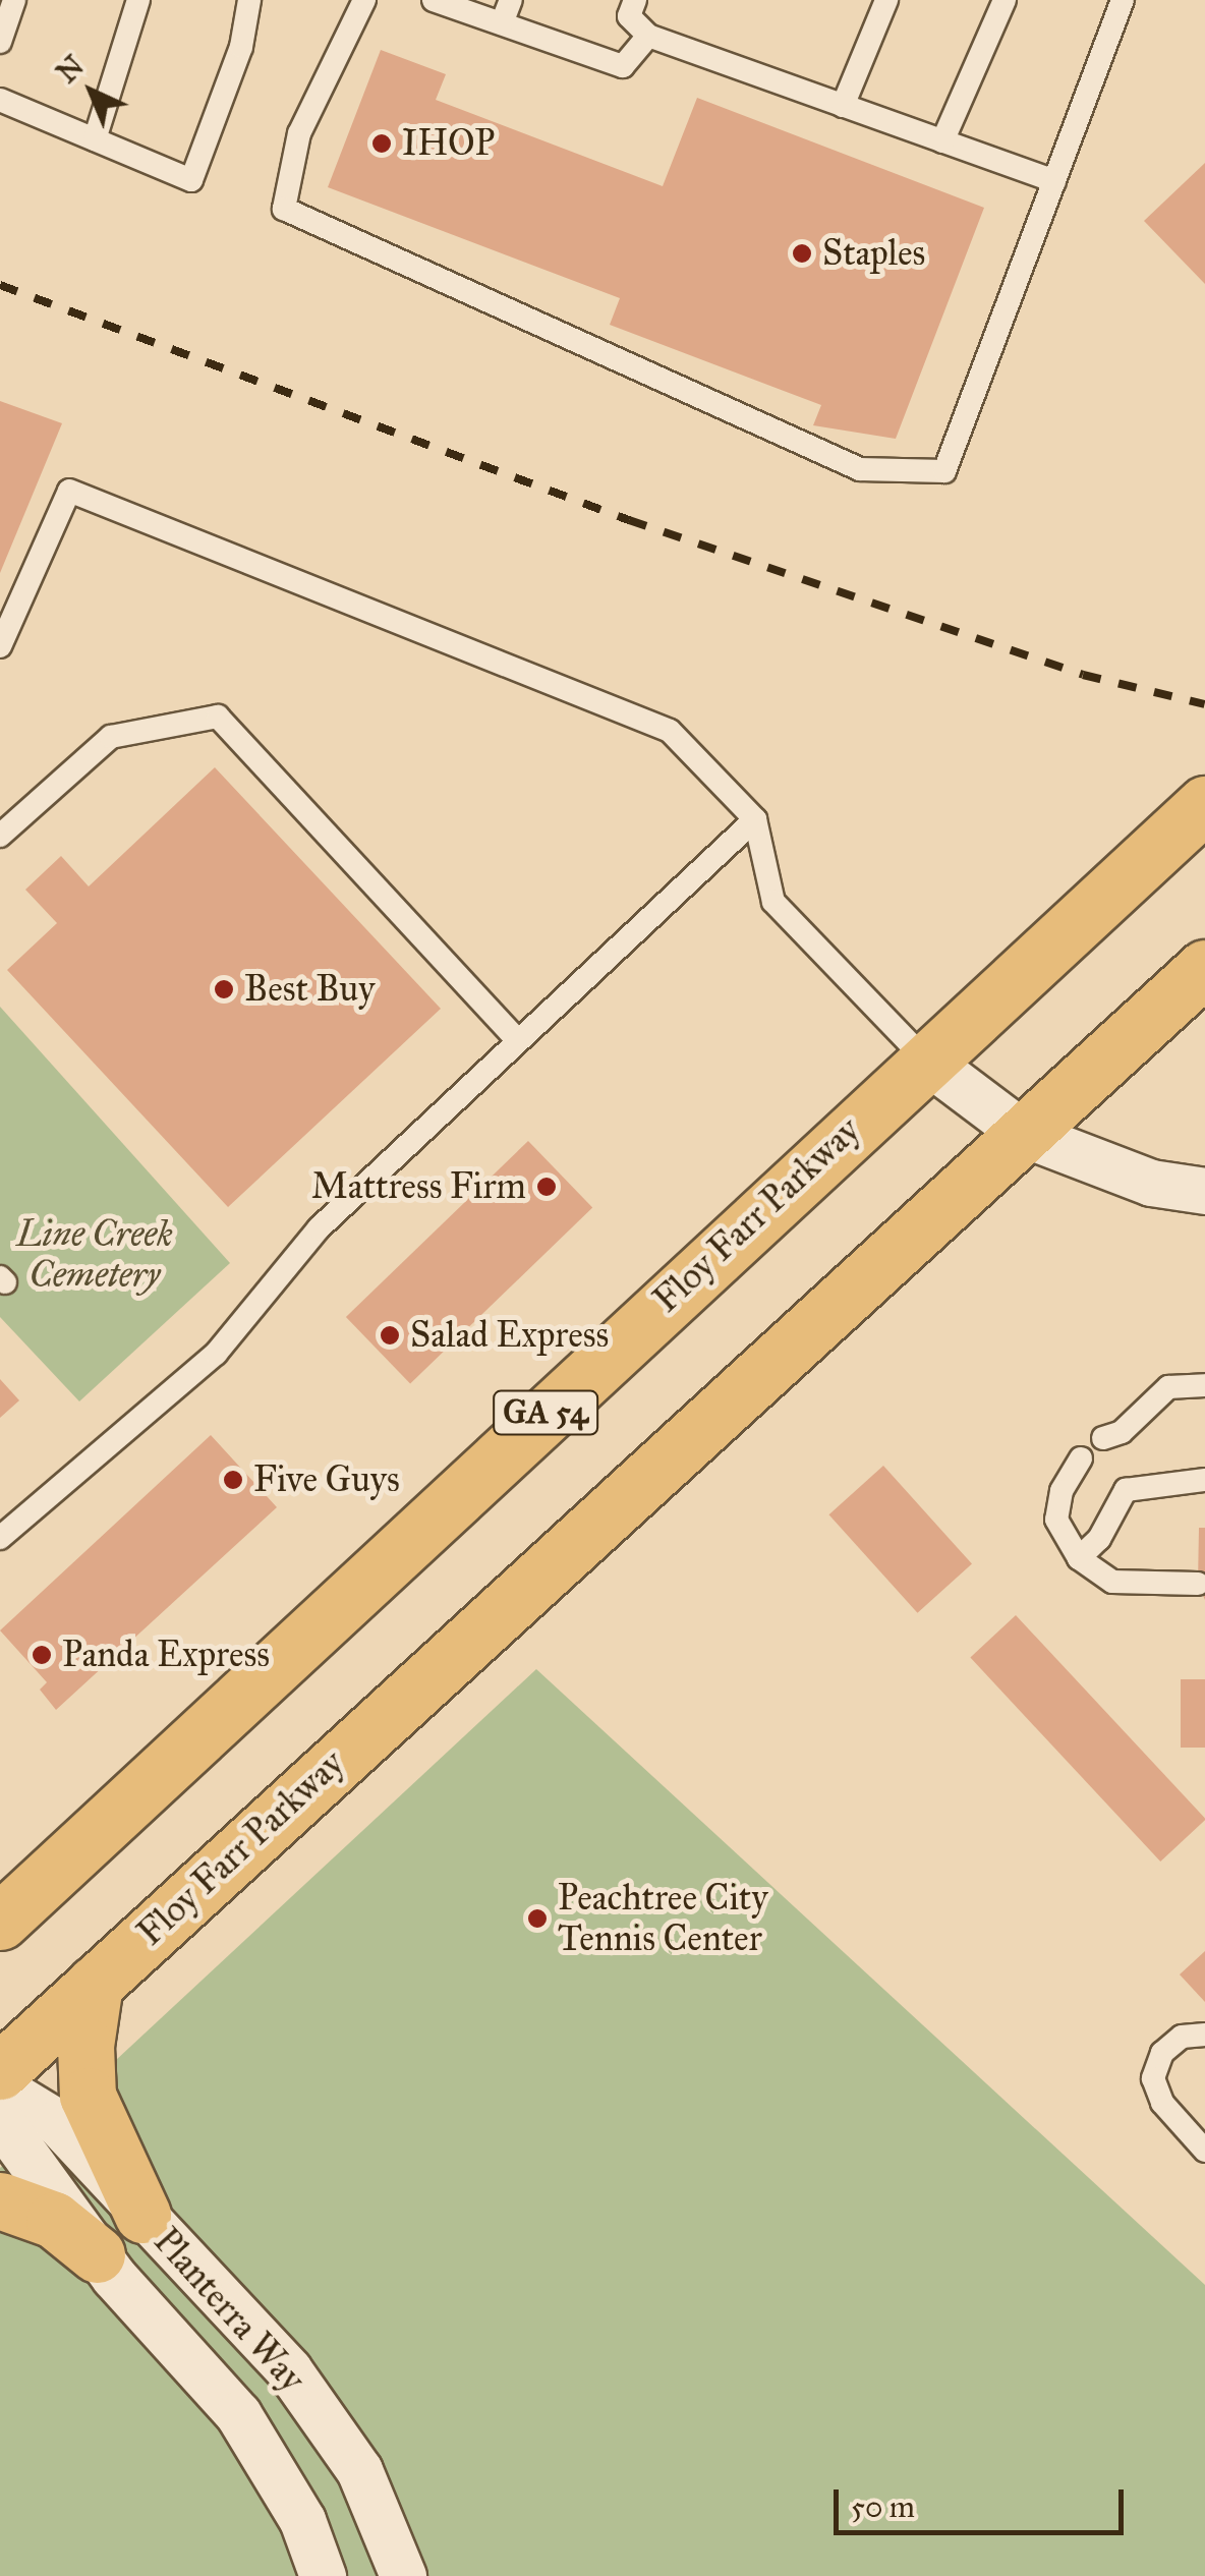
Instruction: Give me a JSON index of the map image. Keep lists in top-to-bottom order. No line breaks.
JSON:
{"streets":{"main road":["Floy Farr Parkway","GA 54"],"street":["Planterra Way"]},"parks":["Line Creek Cemetery"],"places":["IHOP","Staples","Best Buy","Mattress Firm","Salad Express","Five Guys","Panda Express","Peachtree City Tennis Center"],"scale_bar":"50 m","north":"top left"}
